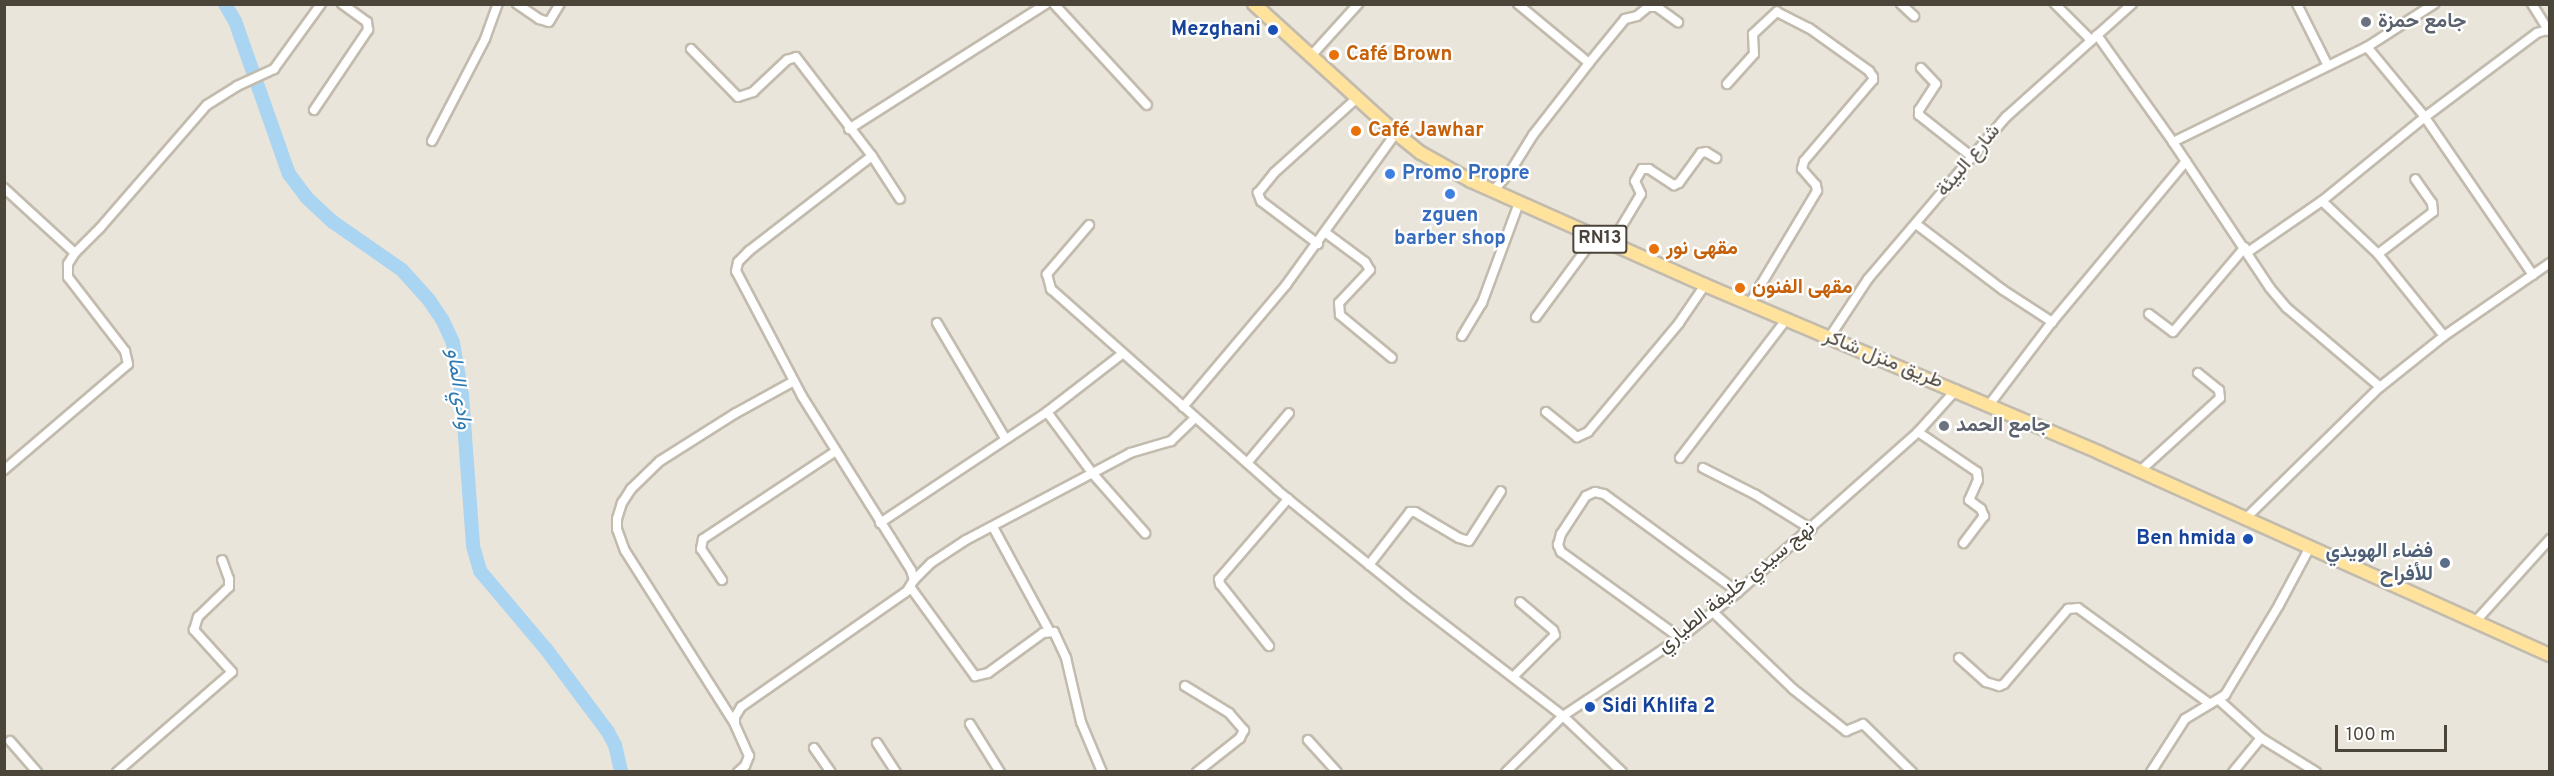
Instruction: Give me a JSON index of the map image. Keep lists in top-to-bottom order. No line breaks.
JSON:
{"streets":{"main road":["RN13","طريق منزل شاكر"],"street":["شارع البيئة","نهج سيدي خليفة الطياري"]},"crossings":[["شارع البيئة","طريق منزل شاكر"],["طريق منزل شاكر","نهج سيدي خليفة الطياري"]],"water":["وادي الماو"],"places":["جامع حمزة","Mezghani","Café Brown","Café Jawhar","Promo Propre","zguen barber shop","مقهى نور","مقهى الفنون","جامع الحمد","Ben hmida","فضاء الهويدي للأفراح","Sidi Khlifa 2"],"scale_bar":"100 m"}
